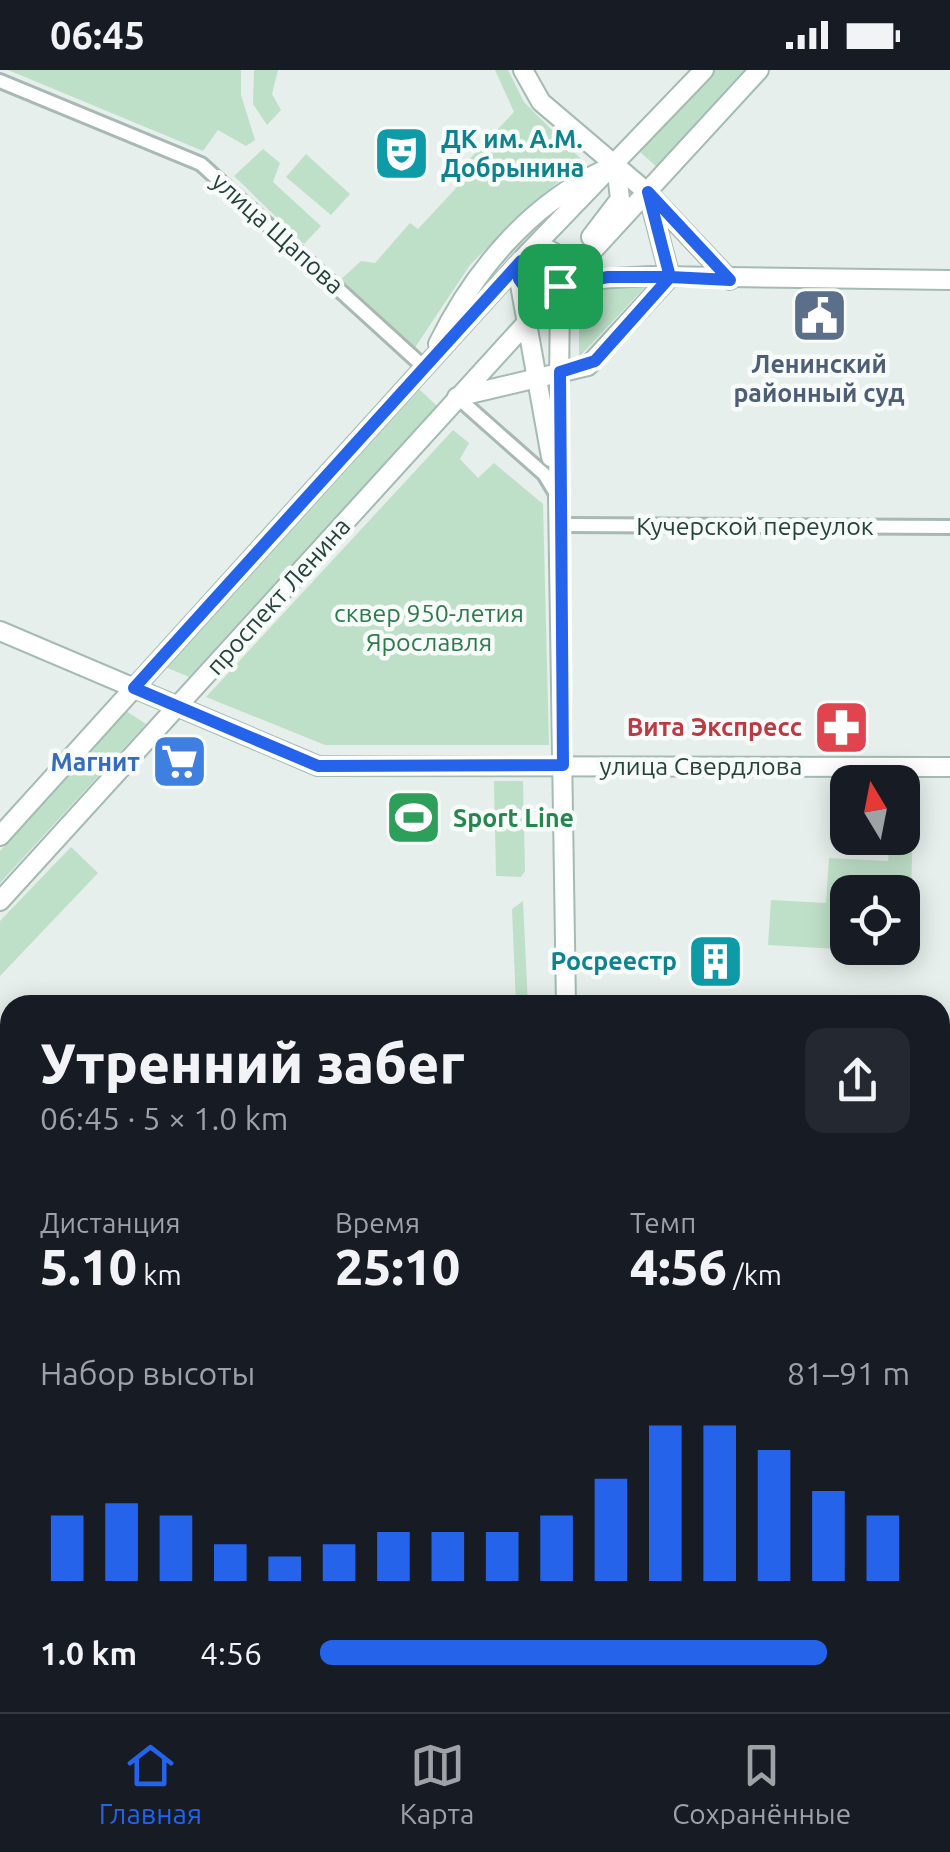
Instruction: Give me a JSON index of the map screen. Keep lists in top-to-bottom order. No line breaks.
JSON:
{"streets":{"main road":["проспект Ленина","улица Свердлова"],"street":["улица Щапова","Кучерской переулок"]},"crossings":[["улица Щапова","проспект Ленина"],["проспект Ленина","улица Свердлова"]],"parks":["сквер 950-летия Ярославля"],"places":{"theatre":["ДК им. А.М. Добрынина"],"public building":["Ленинский районный суд"],"pharmacy":["Вита Экспресс"],"supermarket":["Магнит"],"sports":["Sport Line"],"building":["Росреестр"]},"north":"top","page":{"status":"06:45","heading":["Утренний забег","06:45 · 5 × 1.0 km"],"stats":[["Дистанция","5.10 km"],["Время","25:10"],["Темп","4:56 /km"]],"chart":["Набор высоты","81–91 m"],"list":[{"name":"1.0 km","note":"4:56"}],"tabs":["Главная","Карта","Сохранённые"]}}
